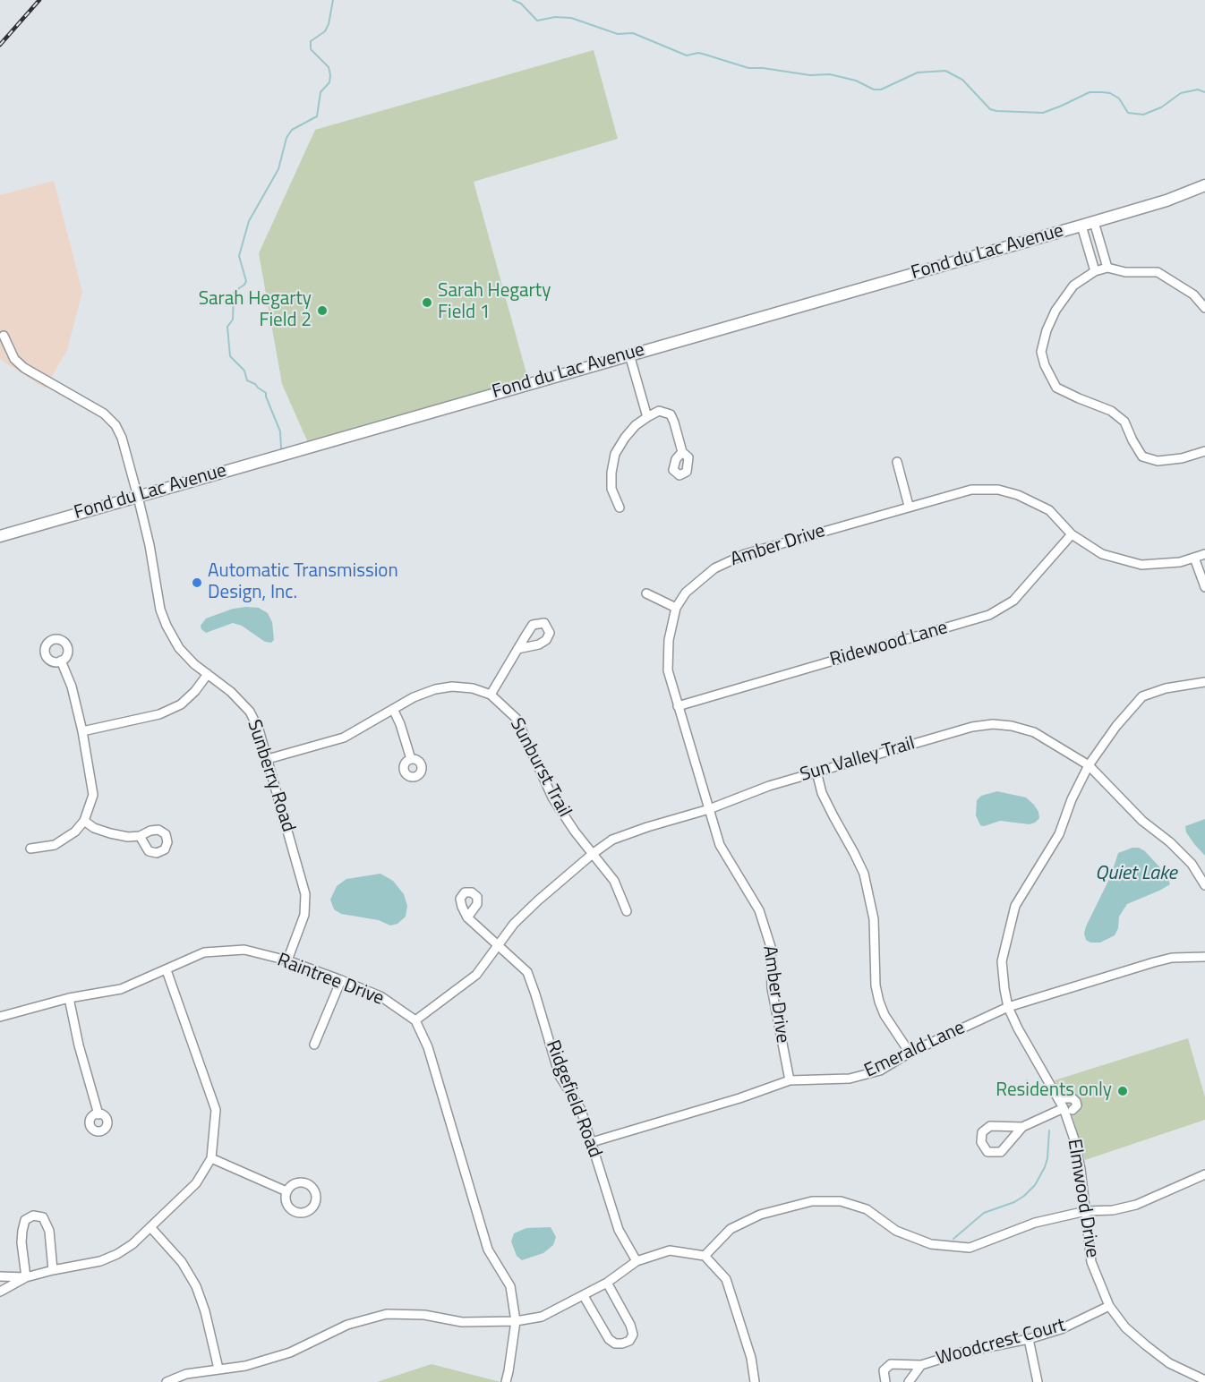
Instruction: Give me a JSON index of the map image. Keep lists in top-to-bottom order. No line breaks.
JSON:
{"streets":{"main road":["Fond du Lac Avenue"],"street":["Amber Drive","Ridewood Lane","Sun Valley Trail","Sunburst Trail","Sunberry Road","Raintree Drive","Emerald Lane","Ridgefield Road","Elmwood Drive","Woodcrest Court"]},"crossings":[["Fond du Lac Avenue","Sunberry Road"],["Amber Drive","Ridewood Lane"],["Amber Drive","Sun Valley Trail"],["Amber Drive","Emerald Lane"],["Sun Valley Trail","Sunburst Trail"],["Sun Valley Trail","Raintree Drive"],["Sun Valley Trail","Ridgefield Road"],["Sun Valley Trail","Elmwood Drive"],["Sunburst Trail","Sunberry Road"],["Sunberry Road","Raintree Drive"],["Emerald Lane","Ridgefield Road"],["Emerald Lane","Elmwood Drive"],["Elmwood Drive","Woodcrest Court"]],"water":["Quiet Lake"],"places":["Sarah Hegarty Field 1","Sarah Hegarty Field 2","Automatic Transmission Design, Inc.","Residents only"]}
